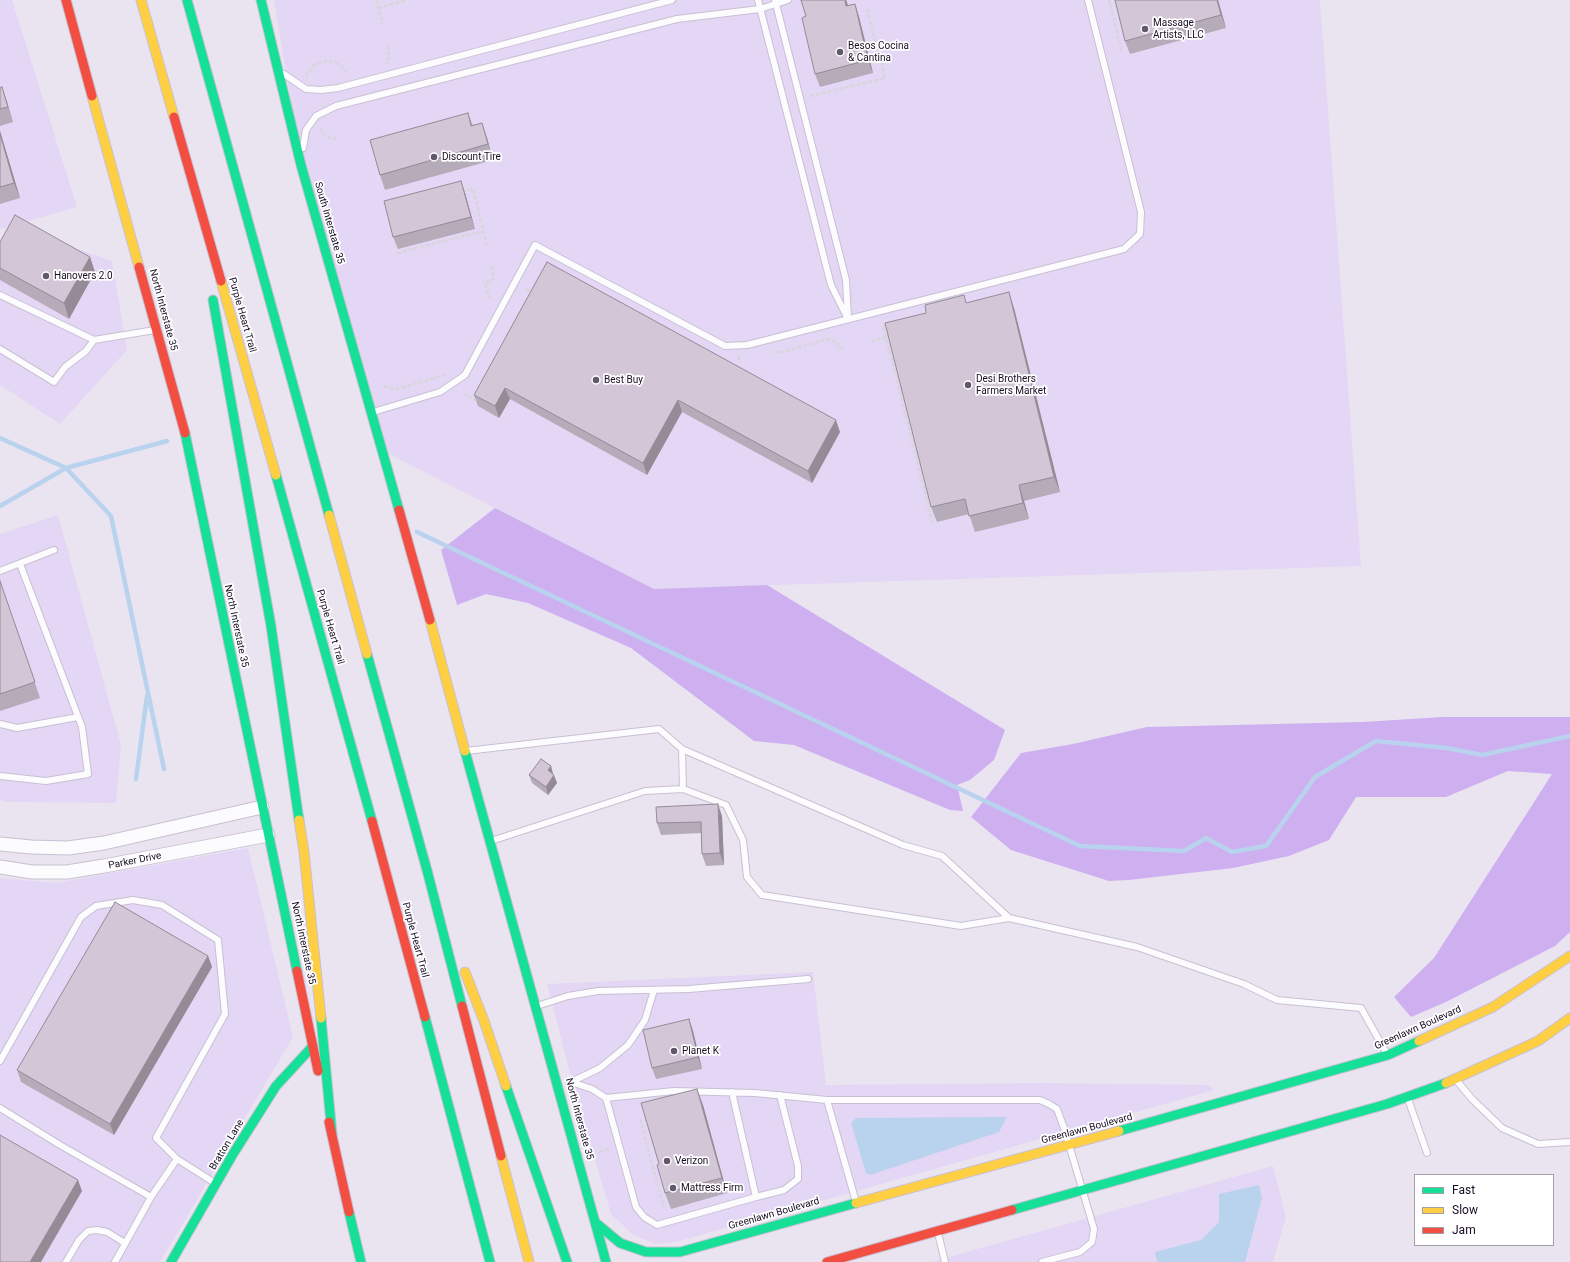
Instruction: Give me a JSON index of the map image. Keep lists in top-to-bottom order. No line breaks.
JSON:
{"streets":{"main road":["South Interstate 35","North Interstate 35","Purple Heart Trail","Greenlawn Boulevard","Bratton Lane"],"street":["Parker Drive"]},"crossings":[["South Interstate 35","North Interstate 35"],["North Interstate 35","Parker Drive"],["North Interstate 35","Greenlawn Boulevard"],["North Interstate 35","Bratton Lane"]],"places":["Massage Artists, LLC","Besos Cocina & Cantina","Discount Tire","Hanovers 2.0","Best Buy","Desi Brothers Farmers Market","Planet K","Verizon","Mattress Firm"],"legend":["Fast","Slow","Jam"]}
